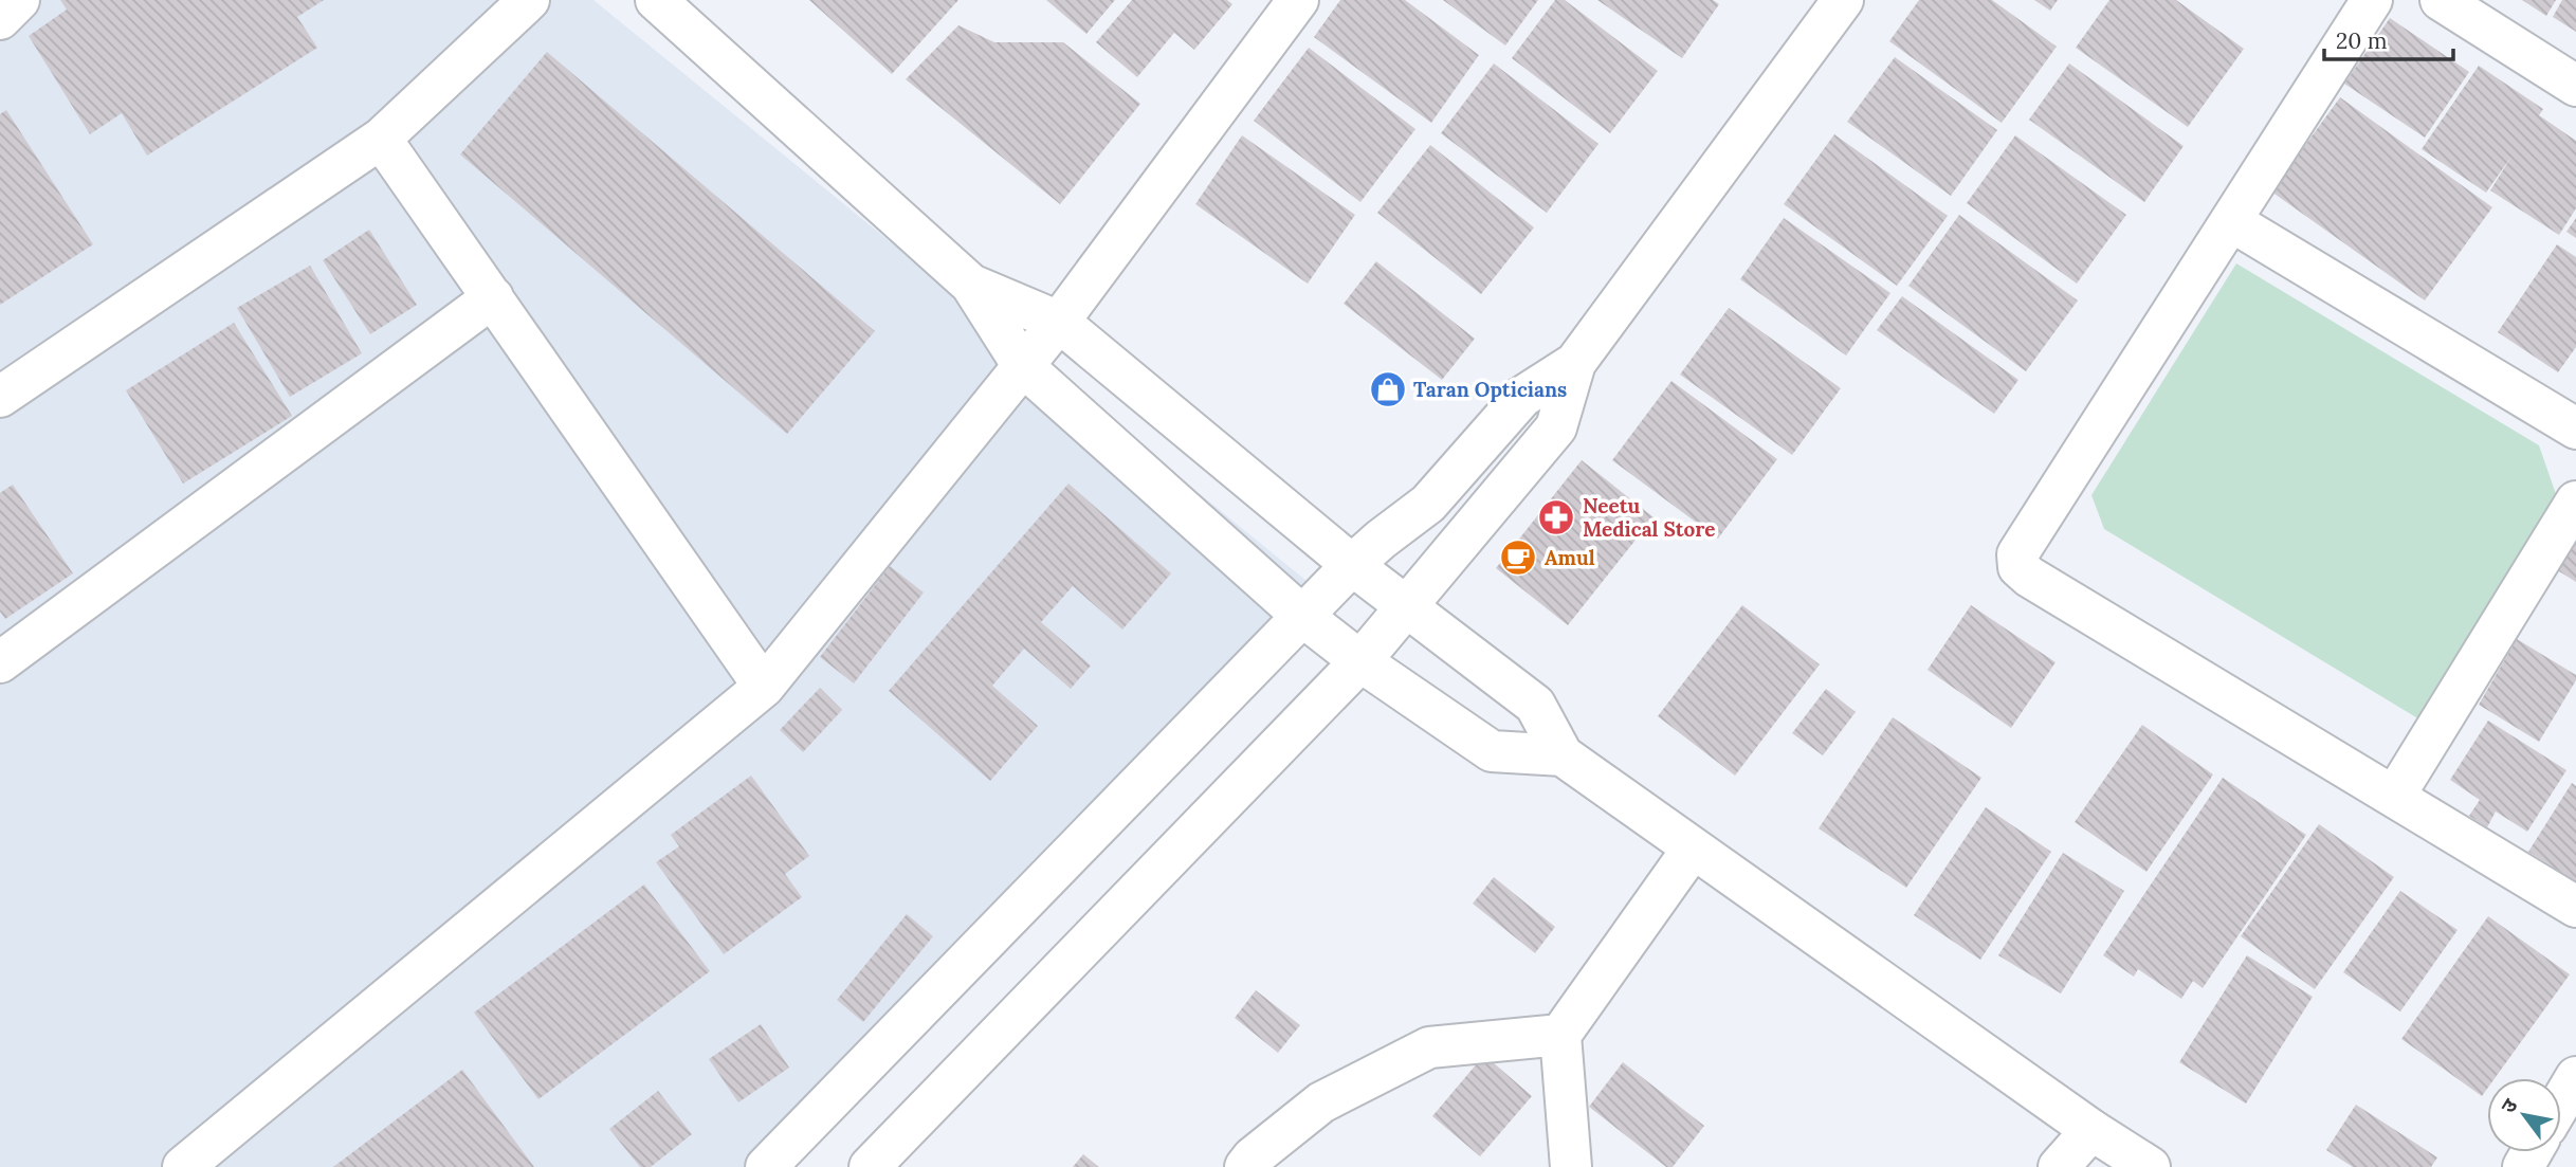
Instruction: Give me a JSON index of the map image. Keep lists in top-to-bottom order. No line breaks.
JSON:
{"places":{"shop":["Taran Opticians"],"pharmacy":["Neetu Medical Store"],"cafe":["Amul"]},"scale_bar":"20 m","north":"top left"}
